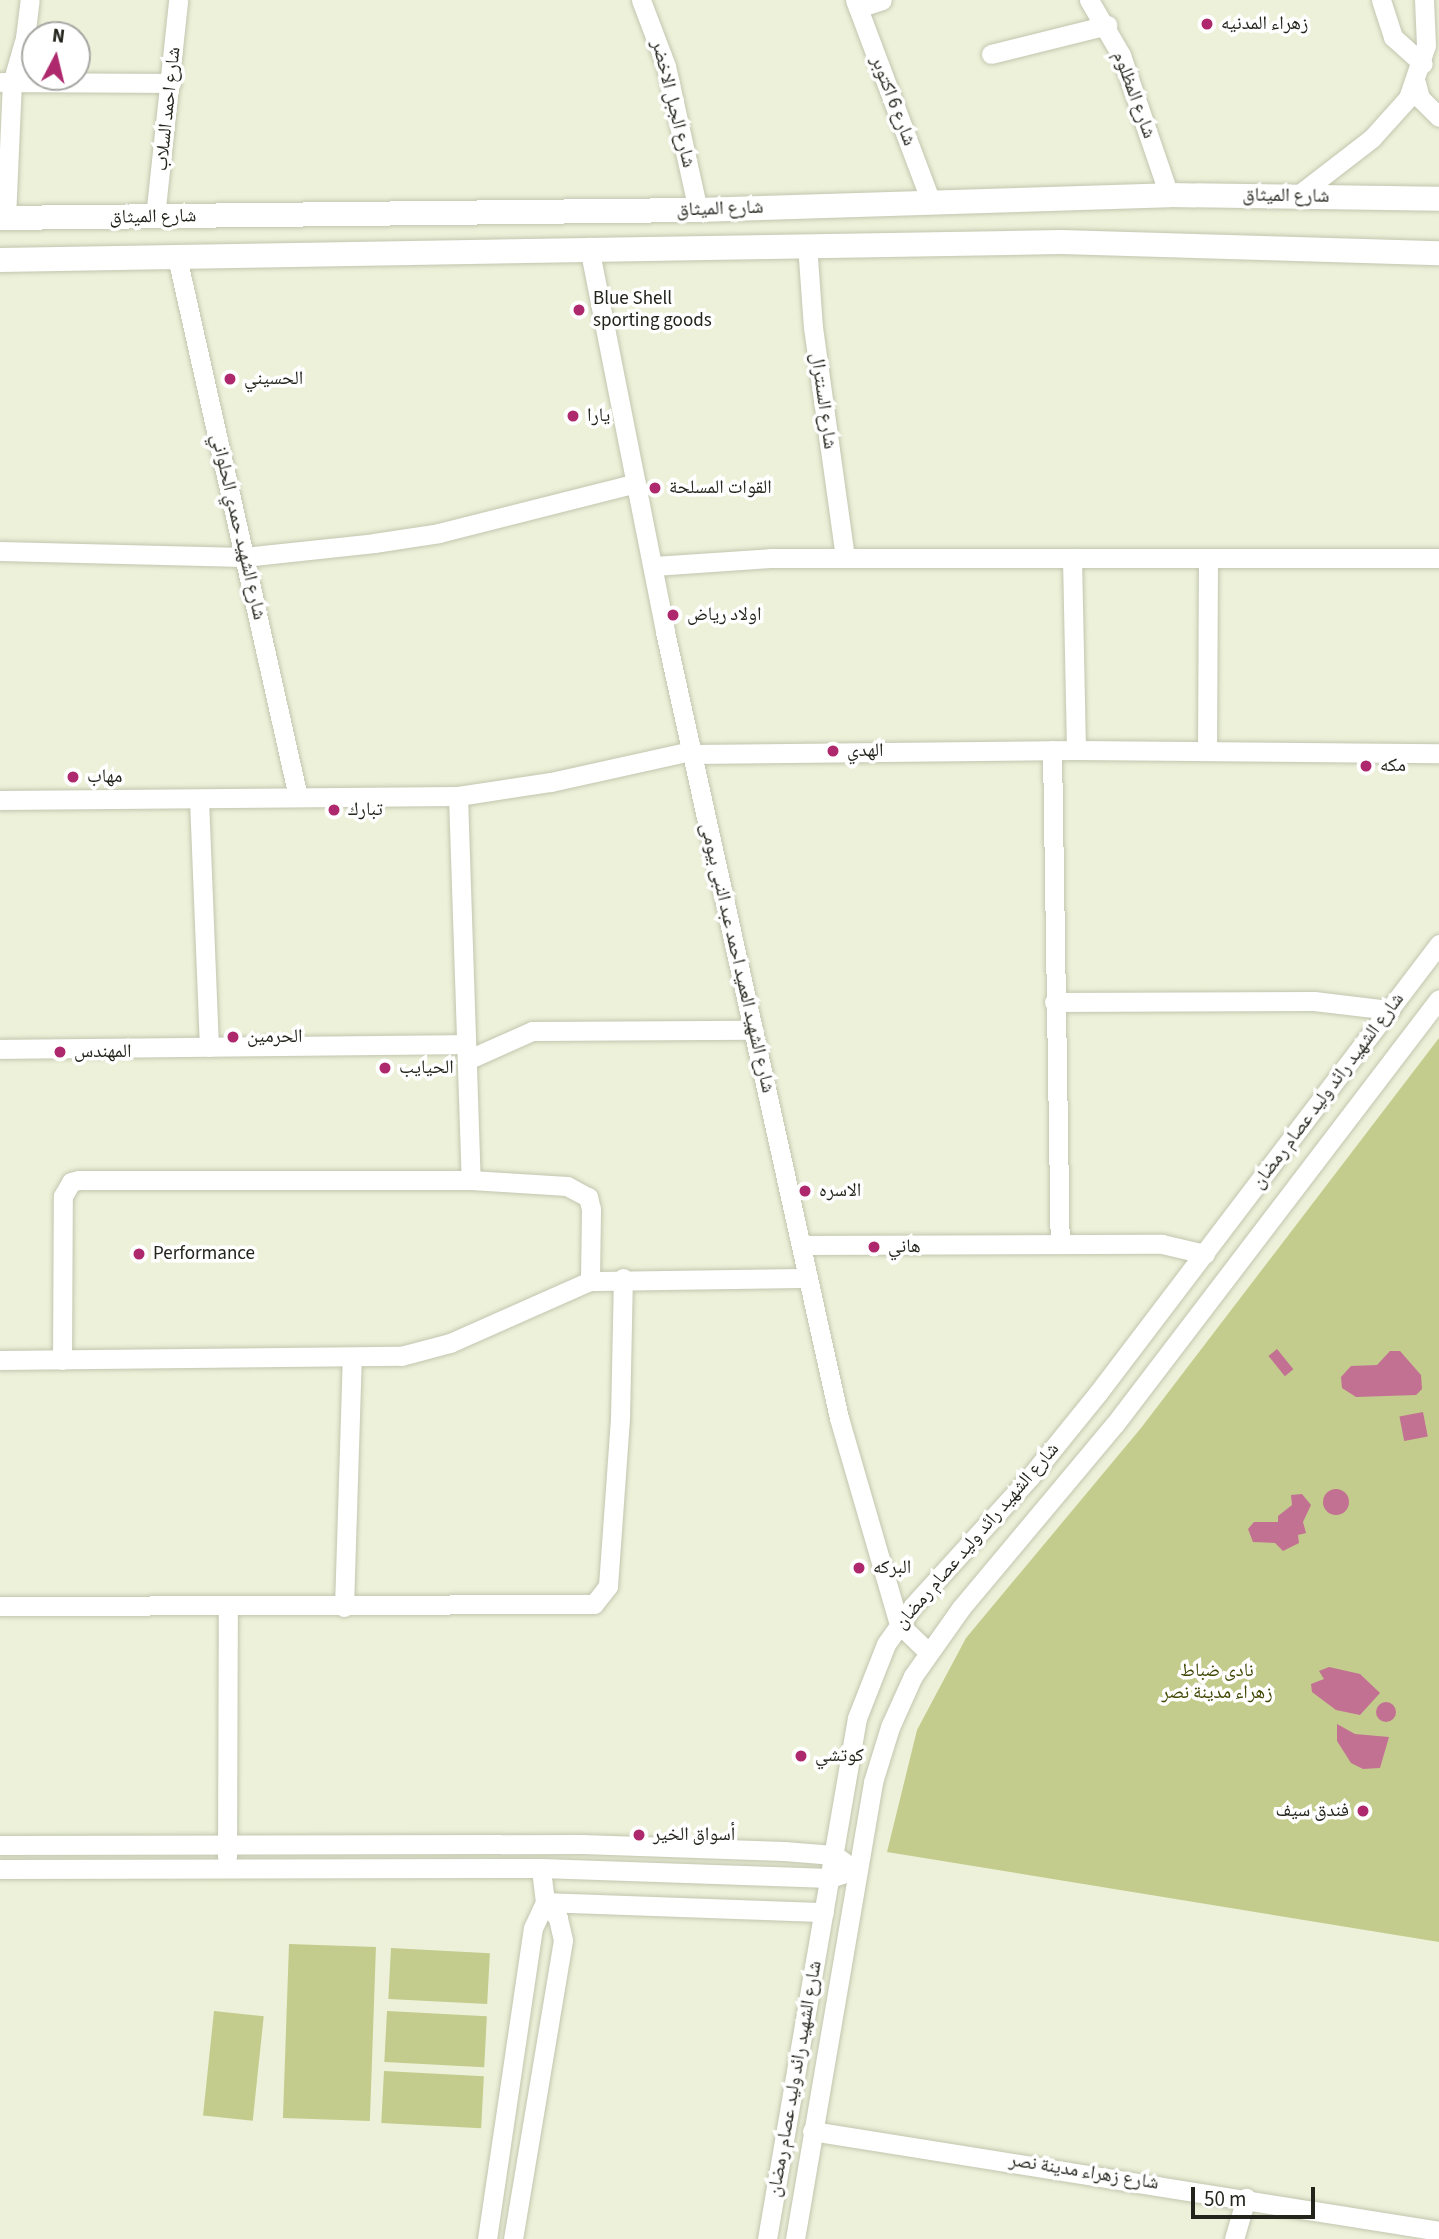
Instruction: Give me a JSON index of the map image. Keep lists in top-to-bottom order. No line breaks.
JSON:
{"streets":{"main road":["شارع الميثاق"],"street":["شارع المظلوم","شارع 6 اكتوبر","شارع الجبل الاخضر","شارع احمد السلاب","شارع السنترال","شارع الشهيد حمدي الحلواني","شارع الشهيد العميد احمد عبد النبى بيومى","شارع الشهيد رائد وليد عصام رمضان","شارع زهراء مدينة نصر"]},"crossings":[["شارع المظلوم","شارع الميثاق"],["شارع 6 اكتوبر","شارع الميثاق"],["شارع الجبل الاخضر","شارع الميثاق"],["شارع احمد السلاب","شارع الميثاق"],["شارع الميثاق","شارع السنترال"],["شارع الميثاق","شارع الشهيد حمدي الحلواني"],["شارع الميثاق","شارع الشهيد العميد احمد عبد النبى بيومى"],["شارع الشهيد العميد احمد عبد النبى بيومى","شارع الشهيد رائد وليد عصام رمضان"],["شارع الشهيد رائد وليد عصام رمضان","شارع زهراء مدينة نصر"]],"parks":["نادى ضباط زهراء مدينة نصر"],"places":["زهراء المدنيه","Blue Shell sporting goods","الحسيني","يارا","القوات المسلحة","اولاد رياض","الهدي","مكه","مهاب","تبارك","الحرمين","المهندس","الحيايب","الاسره","هاني","Performance","البركه","كوتشي","فندق سيف","أسواق الخير"],"scale_bar":"50 m","north":"top"}
